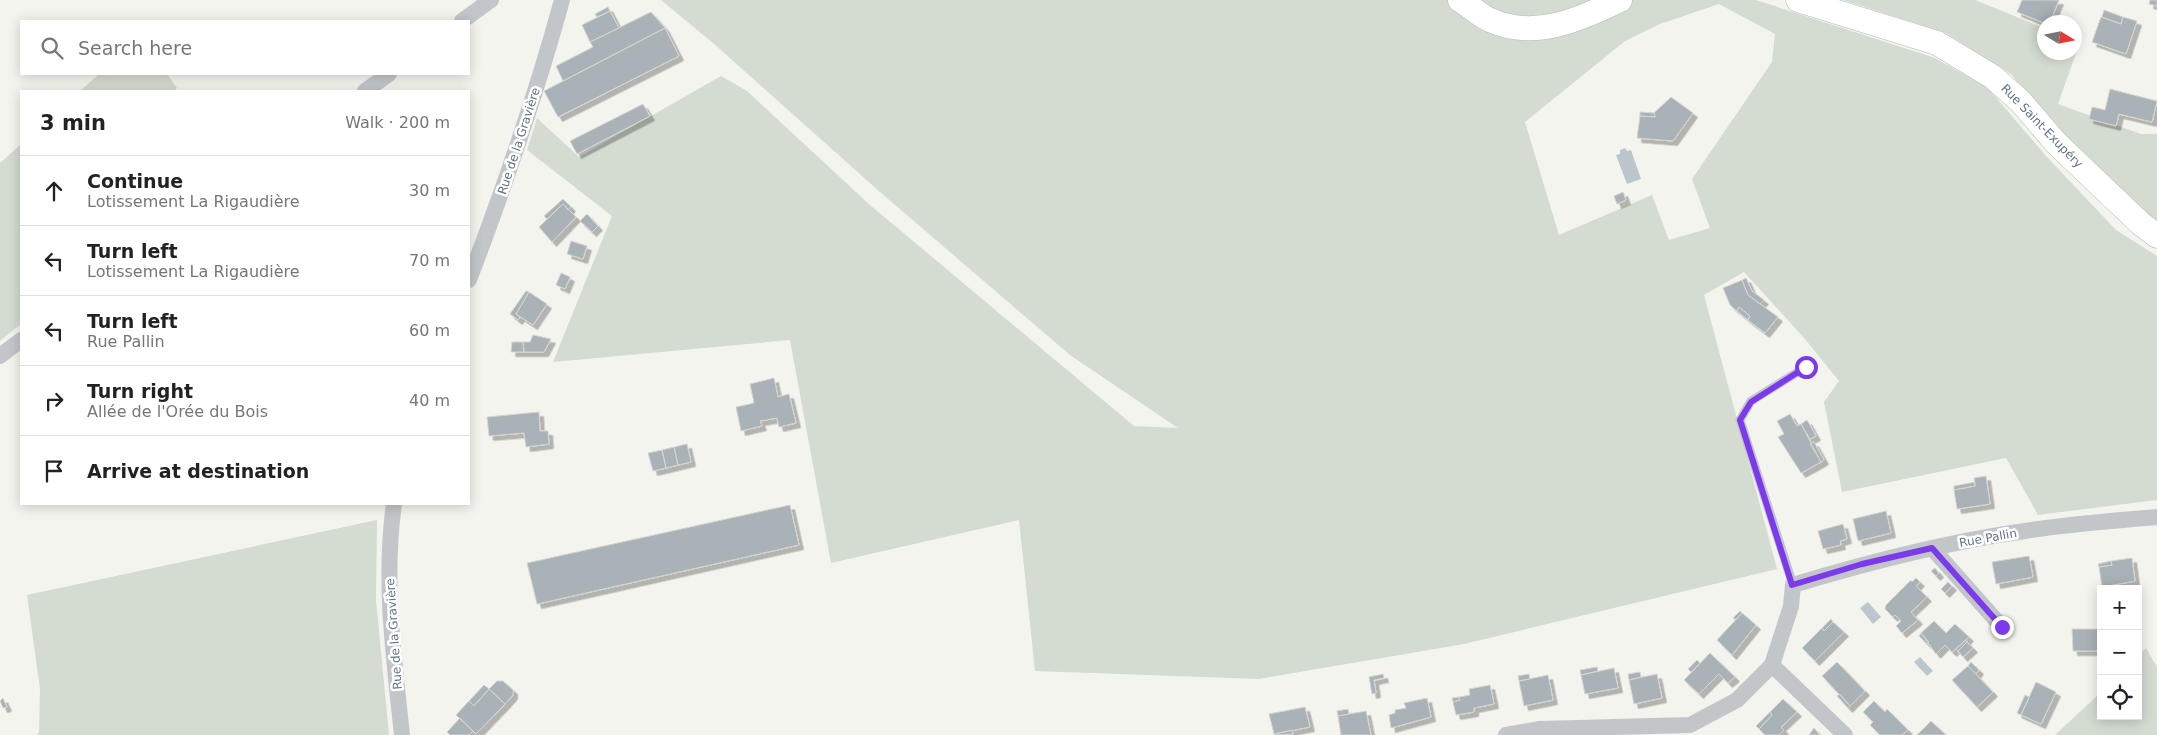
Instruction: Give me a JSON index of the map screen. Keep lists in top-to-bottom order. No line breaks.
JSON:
{"streets":{"street":["Rue Saint-Exupéry","Rue de la Gravière","Rue Pallin"]},"north":"right","page":{"search":"Search here","heading":["3 min","Walk · 200 m"],"list":[["Continue","Lotissement La Rigaudière","30 m"],["Turn left","Lotissement La Rigaudière","70 m"],["Turn left","Rue Pallin","60 m"],["Turn right","Allée de l'Orée du Bois","40 m"],"Arrive at destination"],"map_buttons":["+","−"]}}
